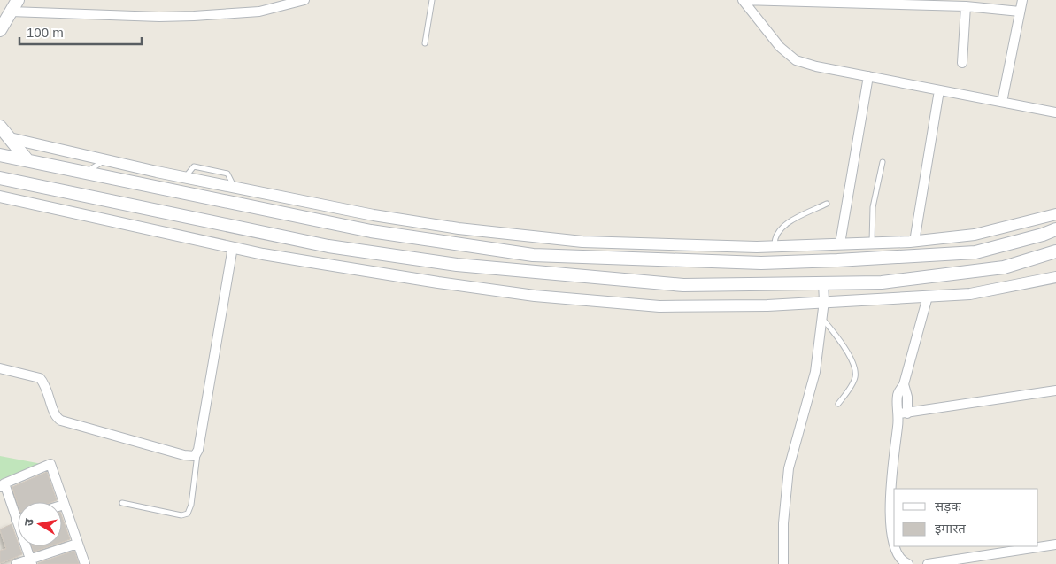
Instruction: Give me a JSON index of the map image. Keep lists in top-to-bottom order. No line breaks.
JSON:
{"legend":["सड़क","इमारत"],"scale_bar":"100 m","north":"left"}
